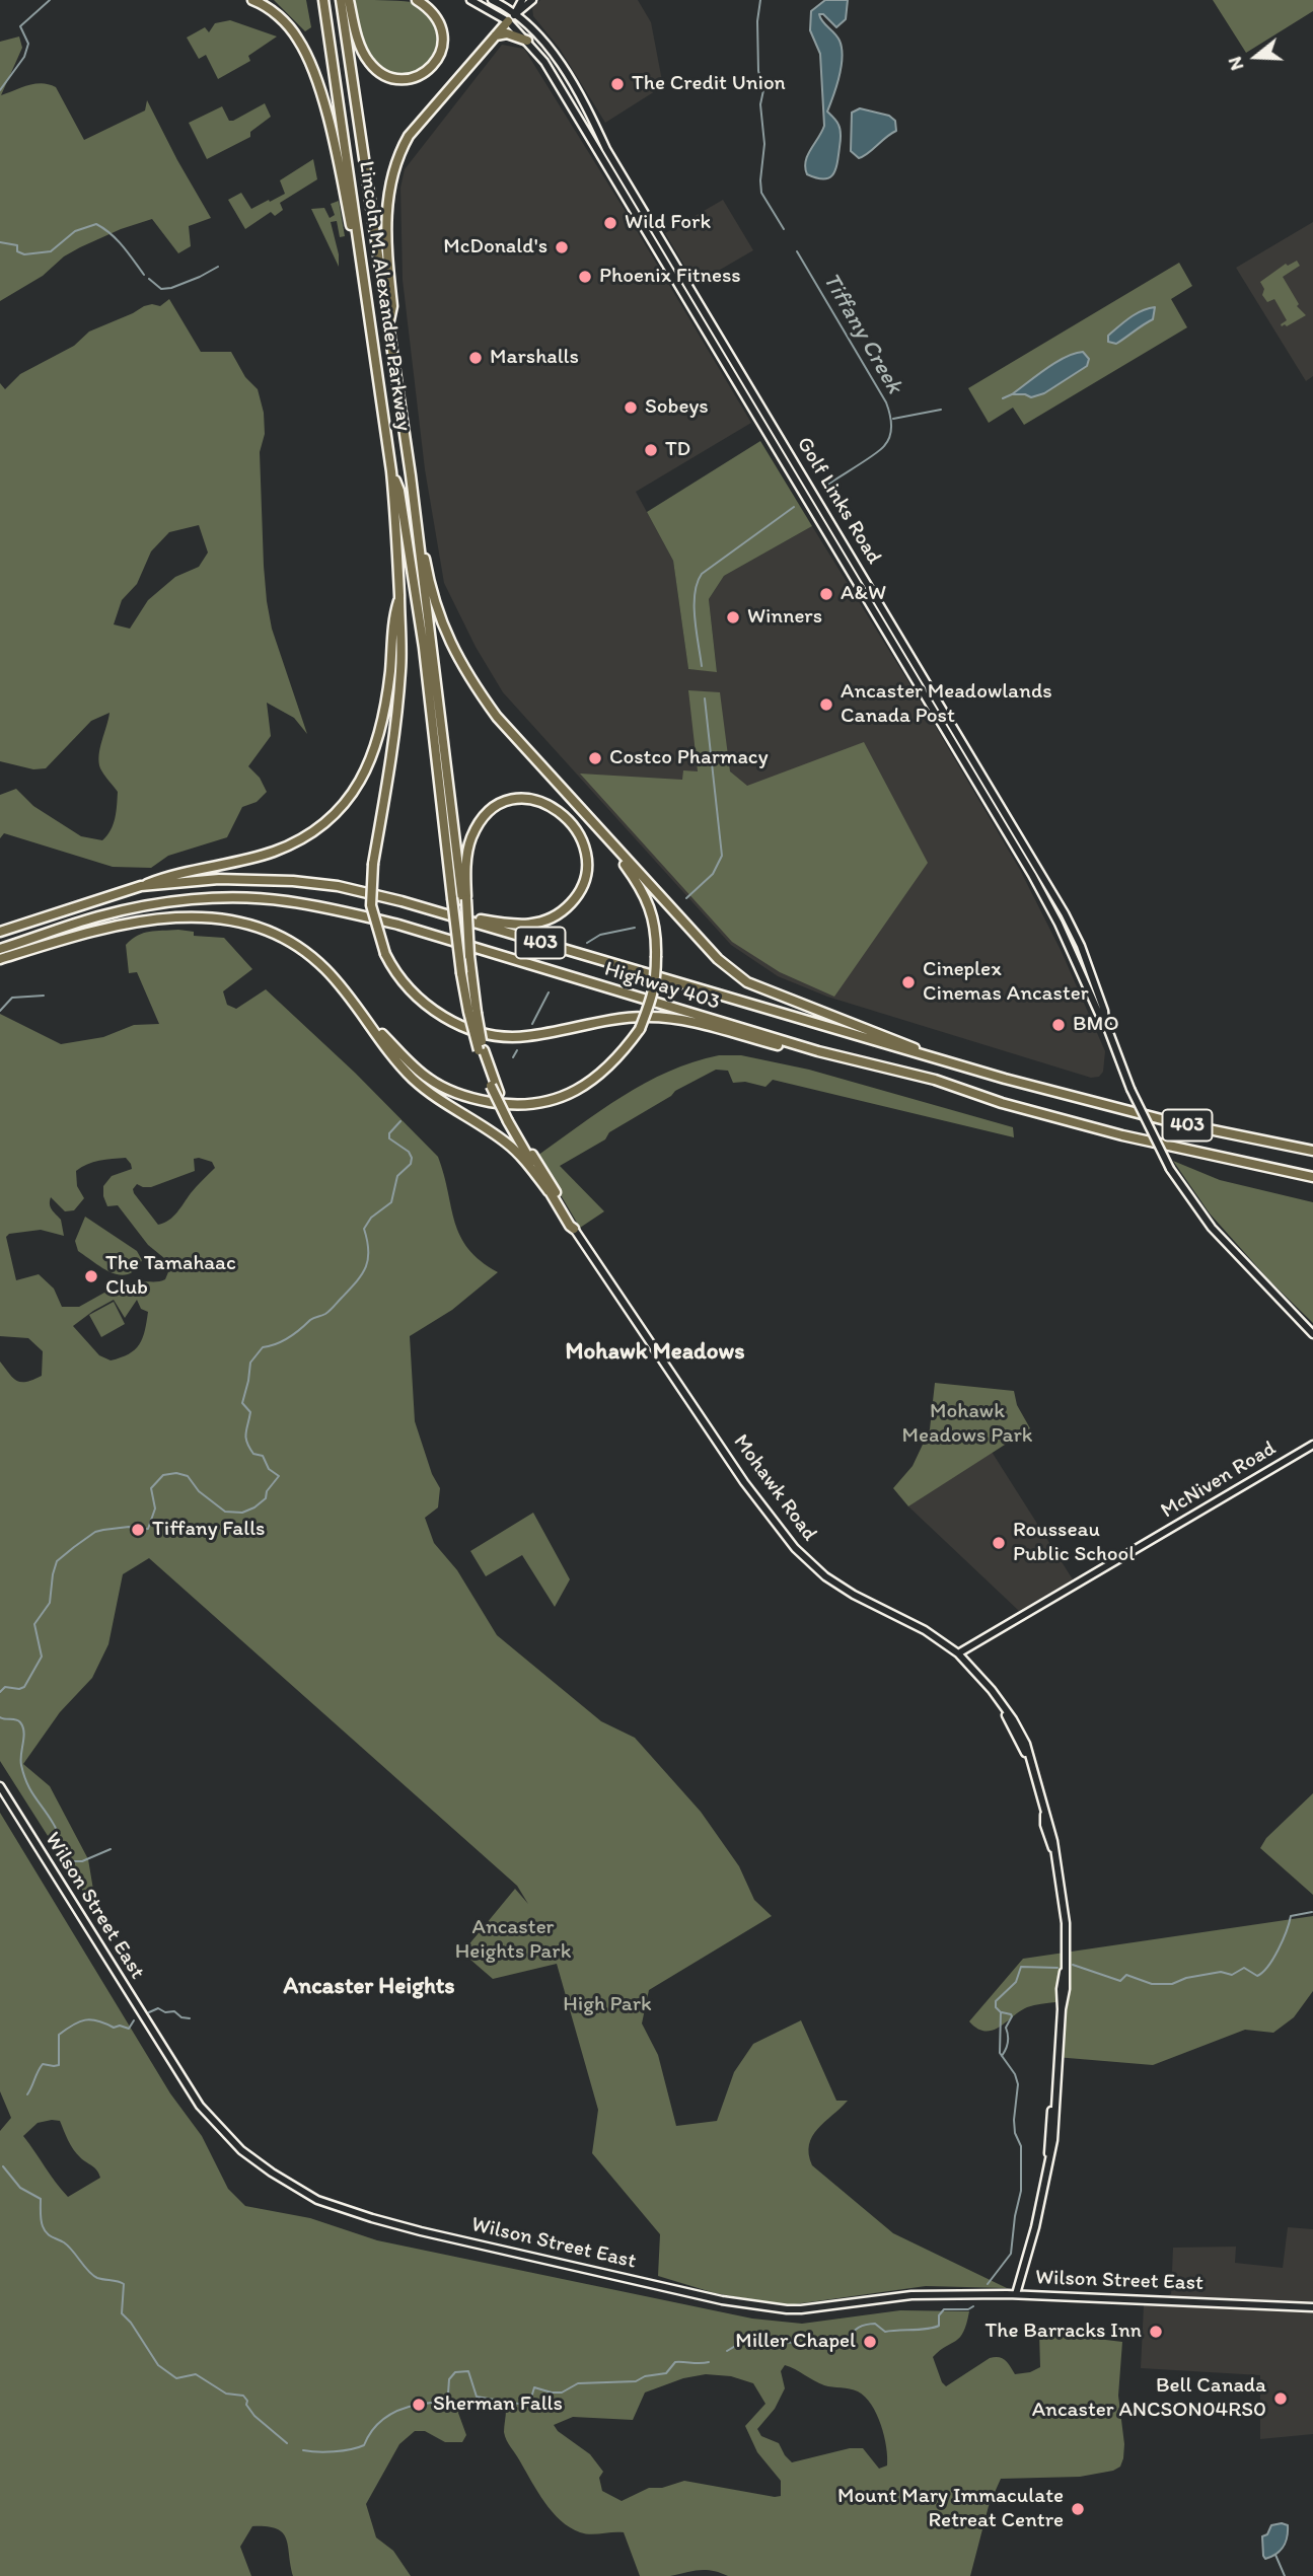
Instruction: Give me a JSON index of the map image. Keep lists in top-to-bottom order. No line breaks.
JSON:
{"streets":{"highway":["Lincoln M. Alexander Parkway","403","Highway 403"],"main road":["Golf Links Road","McNiven Road","Mohawk Road","Wilson Street East"]},"crossings":[["McNiven Road","Mohawk Road"],["Mohawk Road","Wilson Street East"]],"districts":["Mohawk Meadows","Ancaster Heights"],"water":["Tiffany Creek"],"parks":["Mohawk Meadows Park","Ancaster Heights Park","High Park"],"places":["The Credit Union","Wild Fork","McDonald's","Phoenix Fitness","Marshalls","Sobeys","TD","A&W","Winners","Ancaster Meadowlands Canada Post","Costco Pharmacy","Cineplex Cinemas Ancaster","BMO","The Tamahaac Club","Tiffany Falls","Rousseau Public School","The Barracks Inn","Miller Chapel","Bell Canada Ancaster ANCSON04RS0","Sherman Falls","Mount Mary Immaculate Retreat Centre"],"north":"left"}
